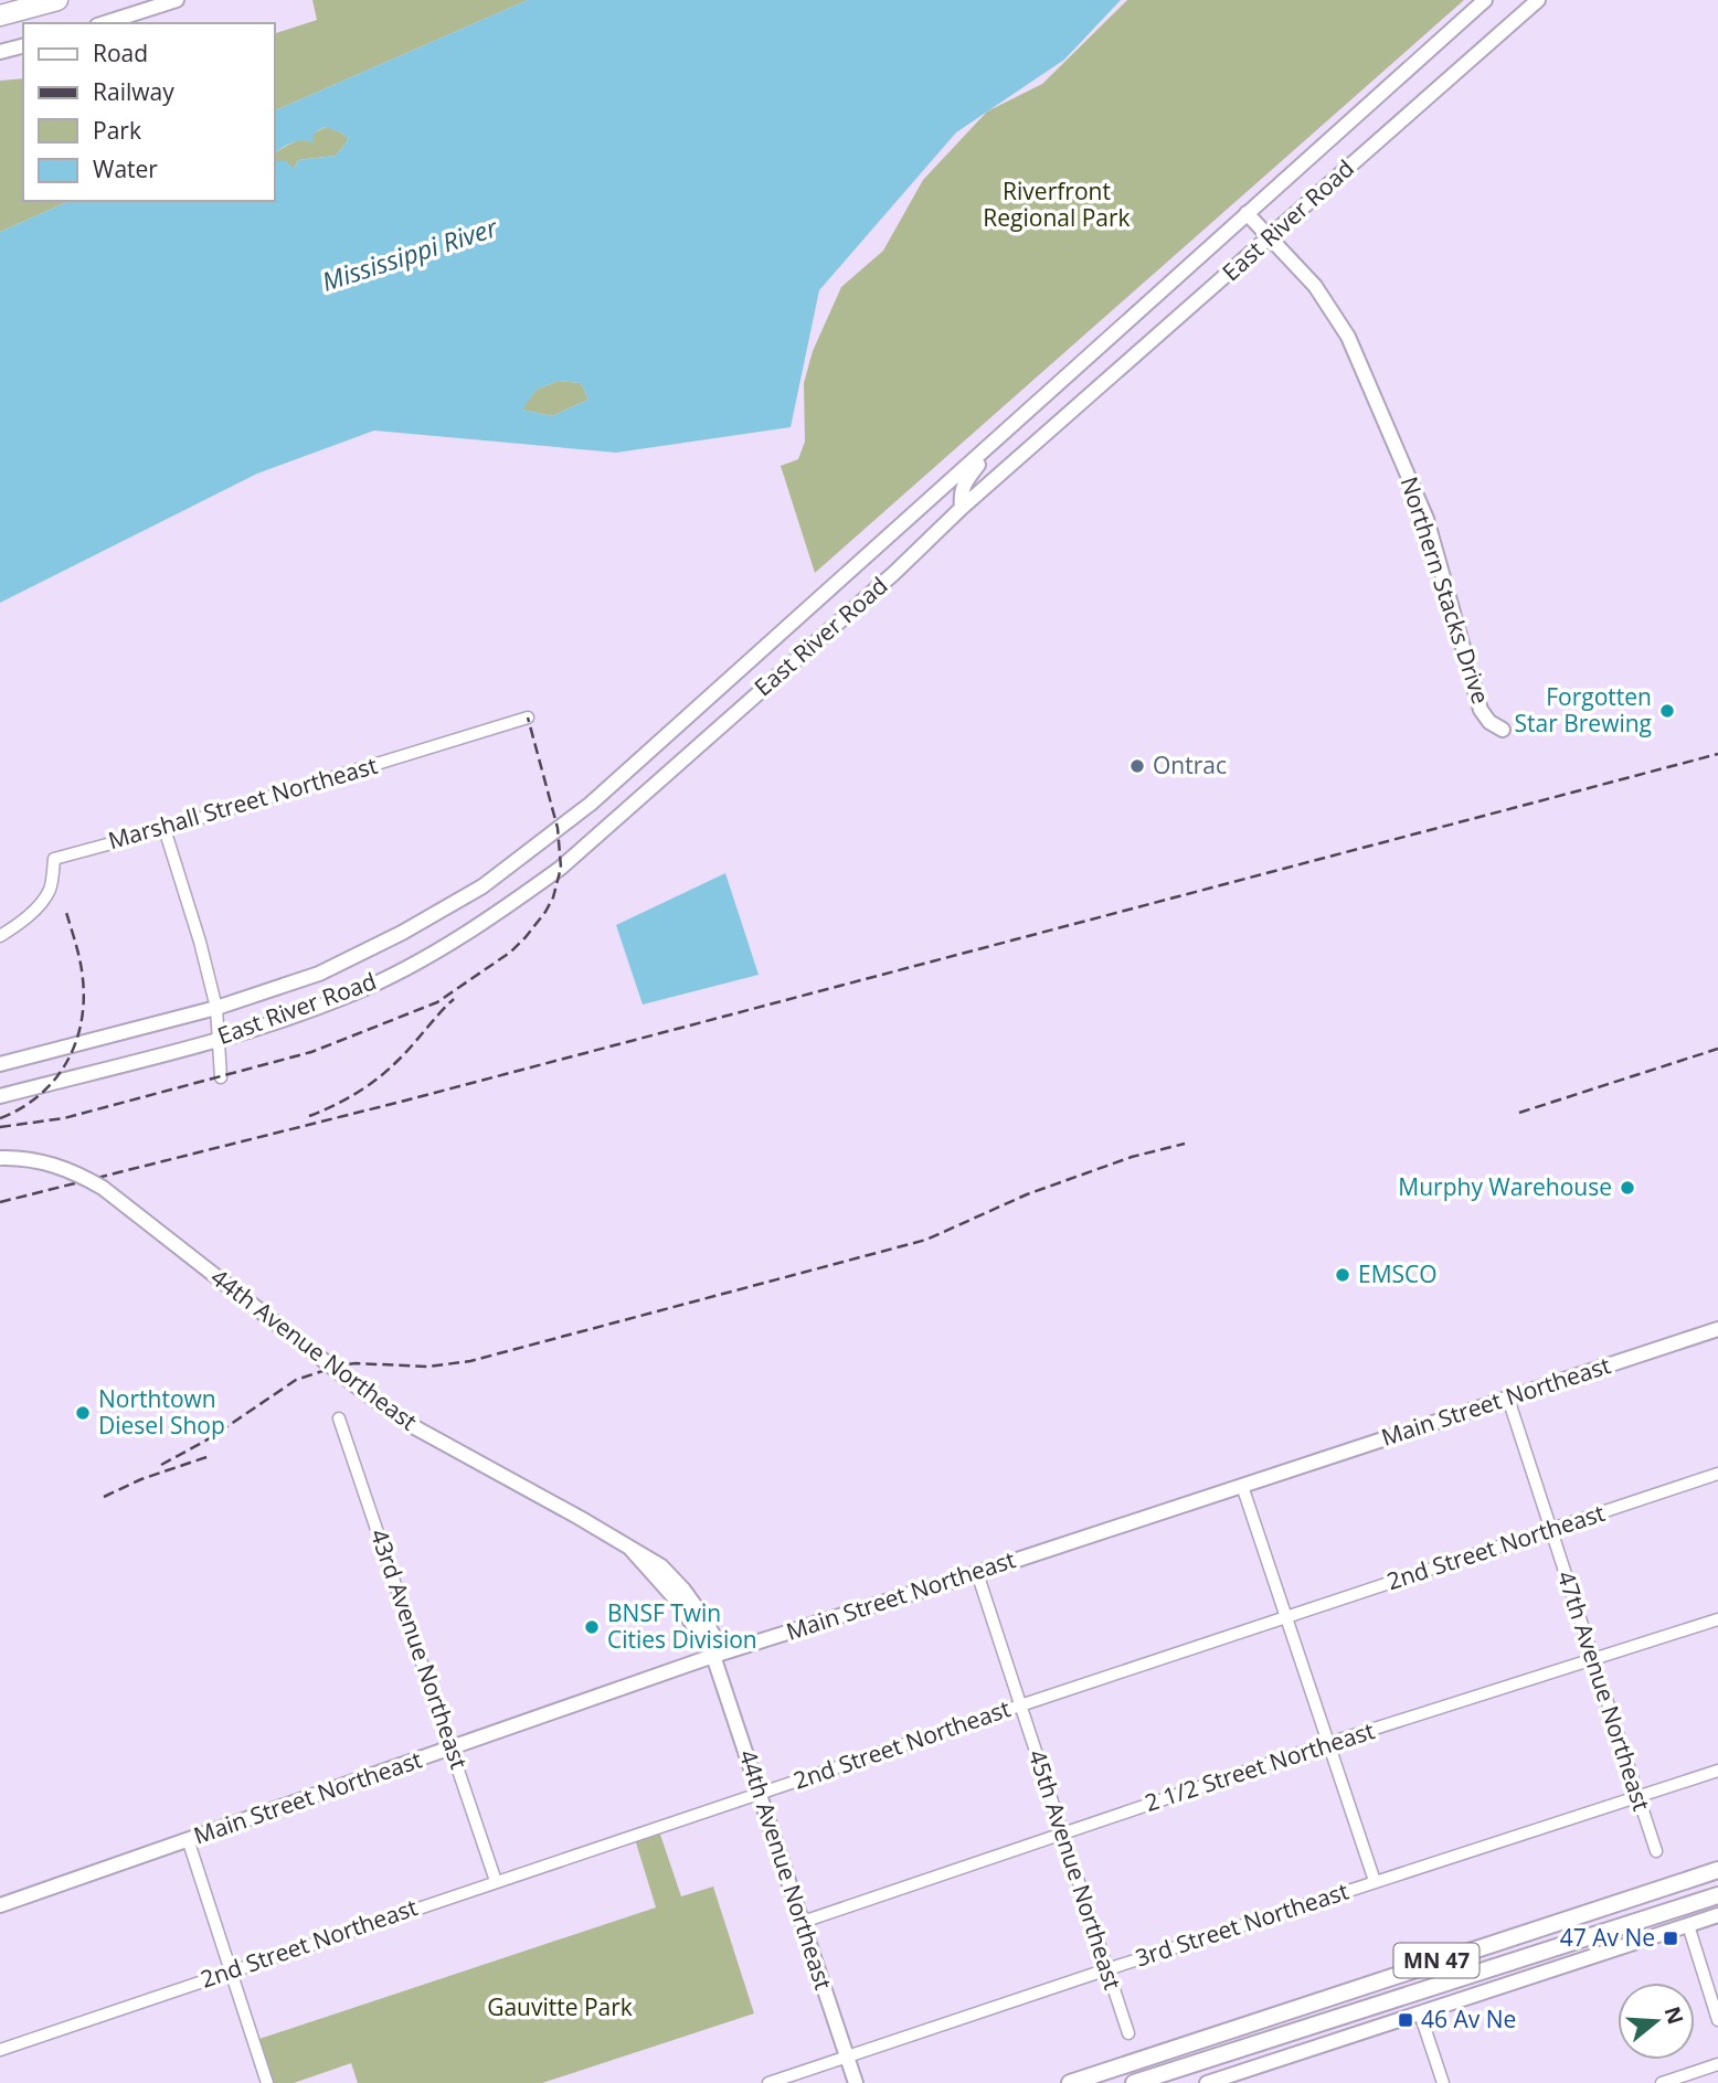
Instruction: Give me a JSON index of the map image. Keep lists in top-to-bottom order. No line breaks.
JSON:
{"streets":{"main road":["MN 47"],"street":["East River Road","Northern Stacks Drive","Marshall Street Northeast","44th Avenue Northeast","Main Street Northeast","2nd Street Northeast","43rd Avenue Northeast","47th Avenue Northeast","2 1/2 Street Northeast","45th Avenue Northeast","3rd Street Northeast"]},"crossings":[["East River Road","Northern Stacks Drive"],["44th Avenue Northeast","Main Street Northeast"],["44th Avenue Northeast","2nd Street Northeast"],["44th Avenue Northeast","2 1/2 Street Northeast"],["44th Avenue Northeast","3rd Street Northeast"],["Main Street Northeast","43rd Avenue Northeast"],["Main Street Northeast","47th Avenue Northeast"],["Main Street Northeast","45th Avenue Northeast"],["2nd Street Northeast","43rd Avenue Northeast"],["2nd Street Northeast","47th Avenue Northeast"],["2nd Street Northeast","45th Avenue Northeast"],["47th Avenue Northeast","2 1/2 Street Northeast"],["47th Avenue Northeast","3rd Street Northeast"],["2 1/2 Street Northeast","45th Avenue Northeast"],["45th Avenue Northeast","3rd Street Northeast"]],"water":["Mississippi River"],"parks":["Riverfront Regional Park","Gauvitte Park"],"places":{"other":["Forgotten Star Brewing","Ontrac","Murphy Warehouse","EMSCO","Northtown Diesel Shop","BNSF Twin Cities Division"],"transit":["47 Av Ne","46 Av Ne"]},"legend":["Road","Railway","Park","Water"],"north":"right"}
